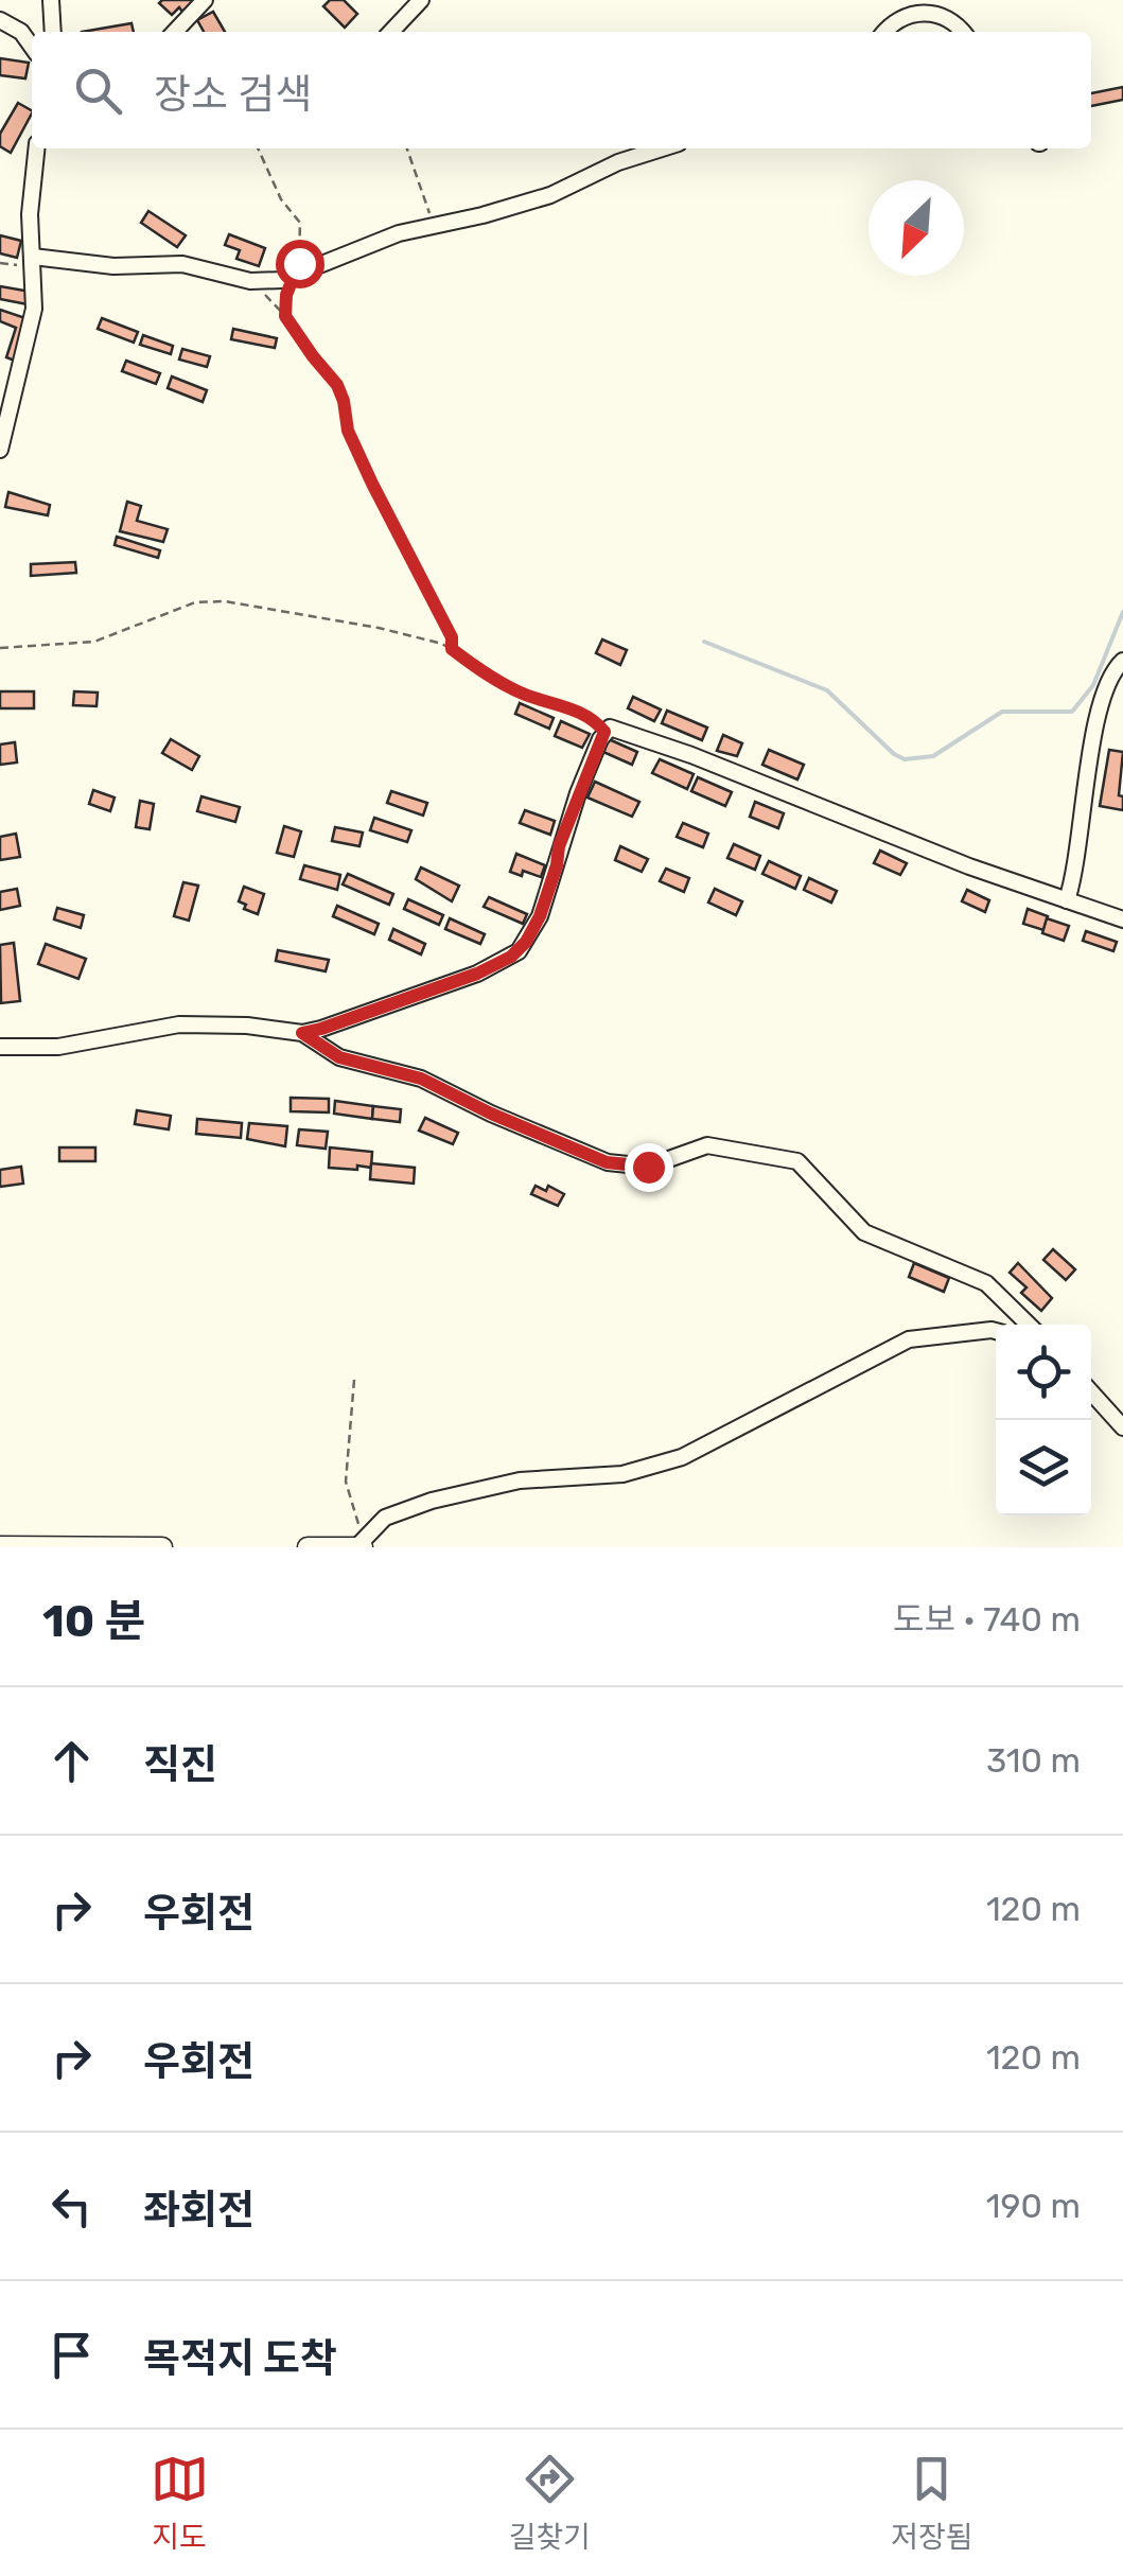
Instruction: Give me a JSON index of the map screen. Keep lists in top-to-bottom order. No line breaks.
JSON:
{"north":"bottom left","page":{"search":"장소 검색","heading":["10 분","도보 · 740 m"],"list":[["직진","310 m"],["우회전","120 m"],["우회전","120 m"],["좌회전","190 m"],"목적지 도착"],"nav":["지도","길찾기","저장됨"]}}
